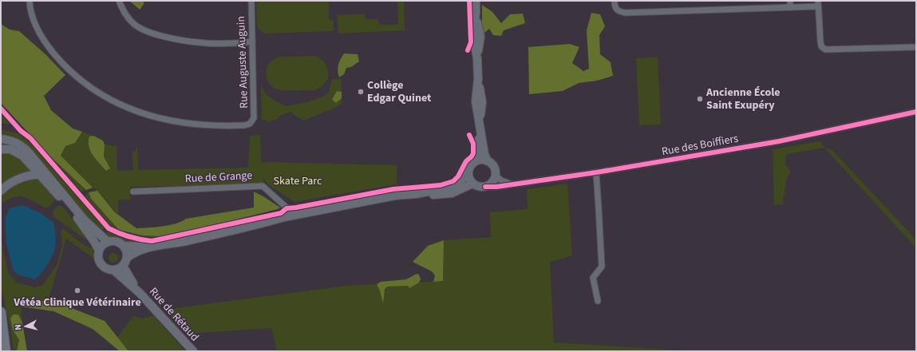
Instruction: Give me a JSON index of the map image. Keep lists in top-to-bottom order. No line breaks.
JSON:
{"streets":{"street":["Rue Auguste Auguin","Rue des Boiffiers","Rue de Grange","Rue de Rétaud"]},"parks":["Skate Parc"],"places":["Collège Edgar Quinet","Ancienne École Saint Exupéry","Vétéa Clinique Vétérinaire"],"north":"left"}
